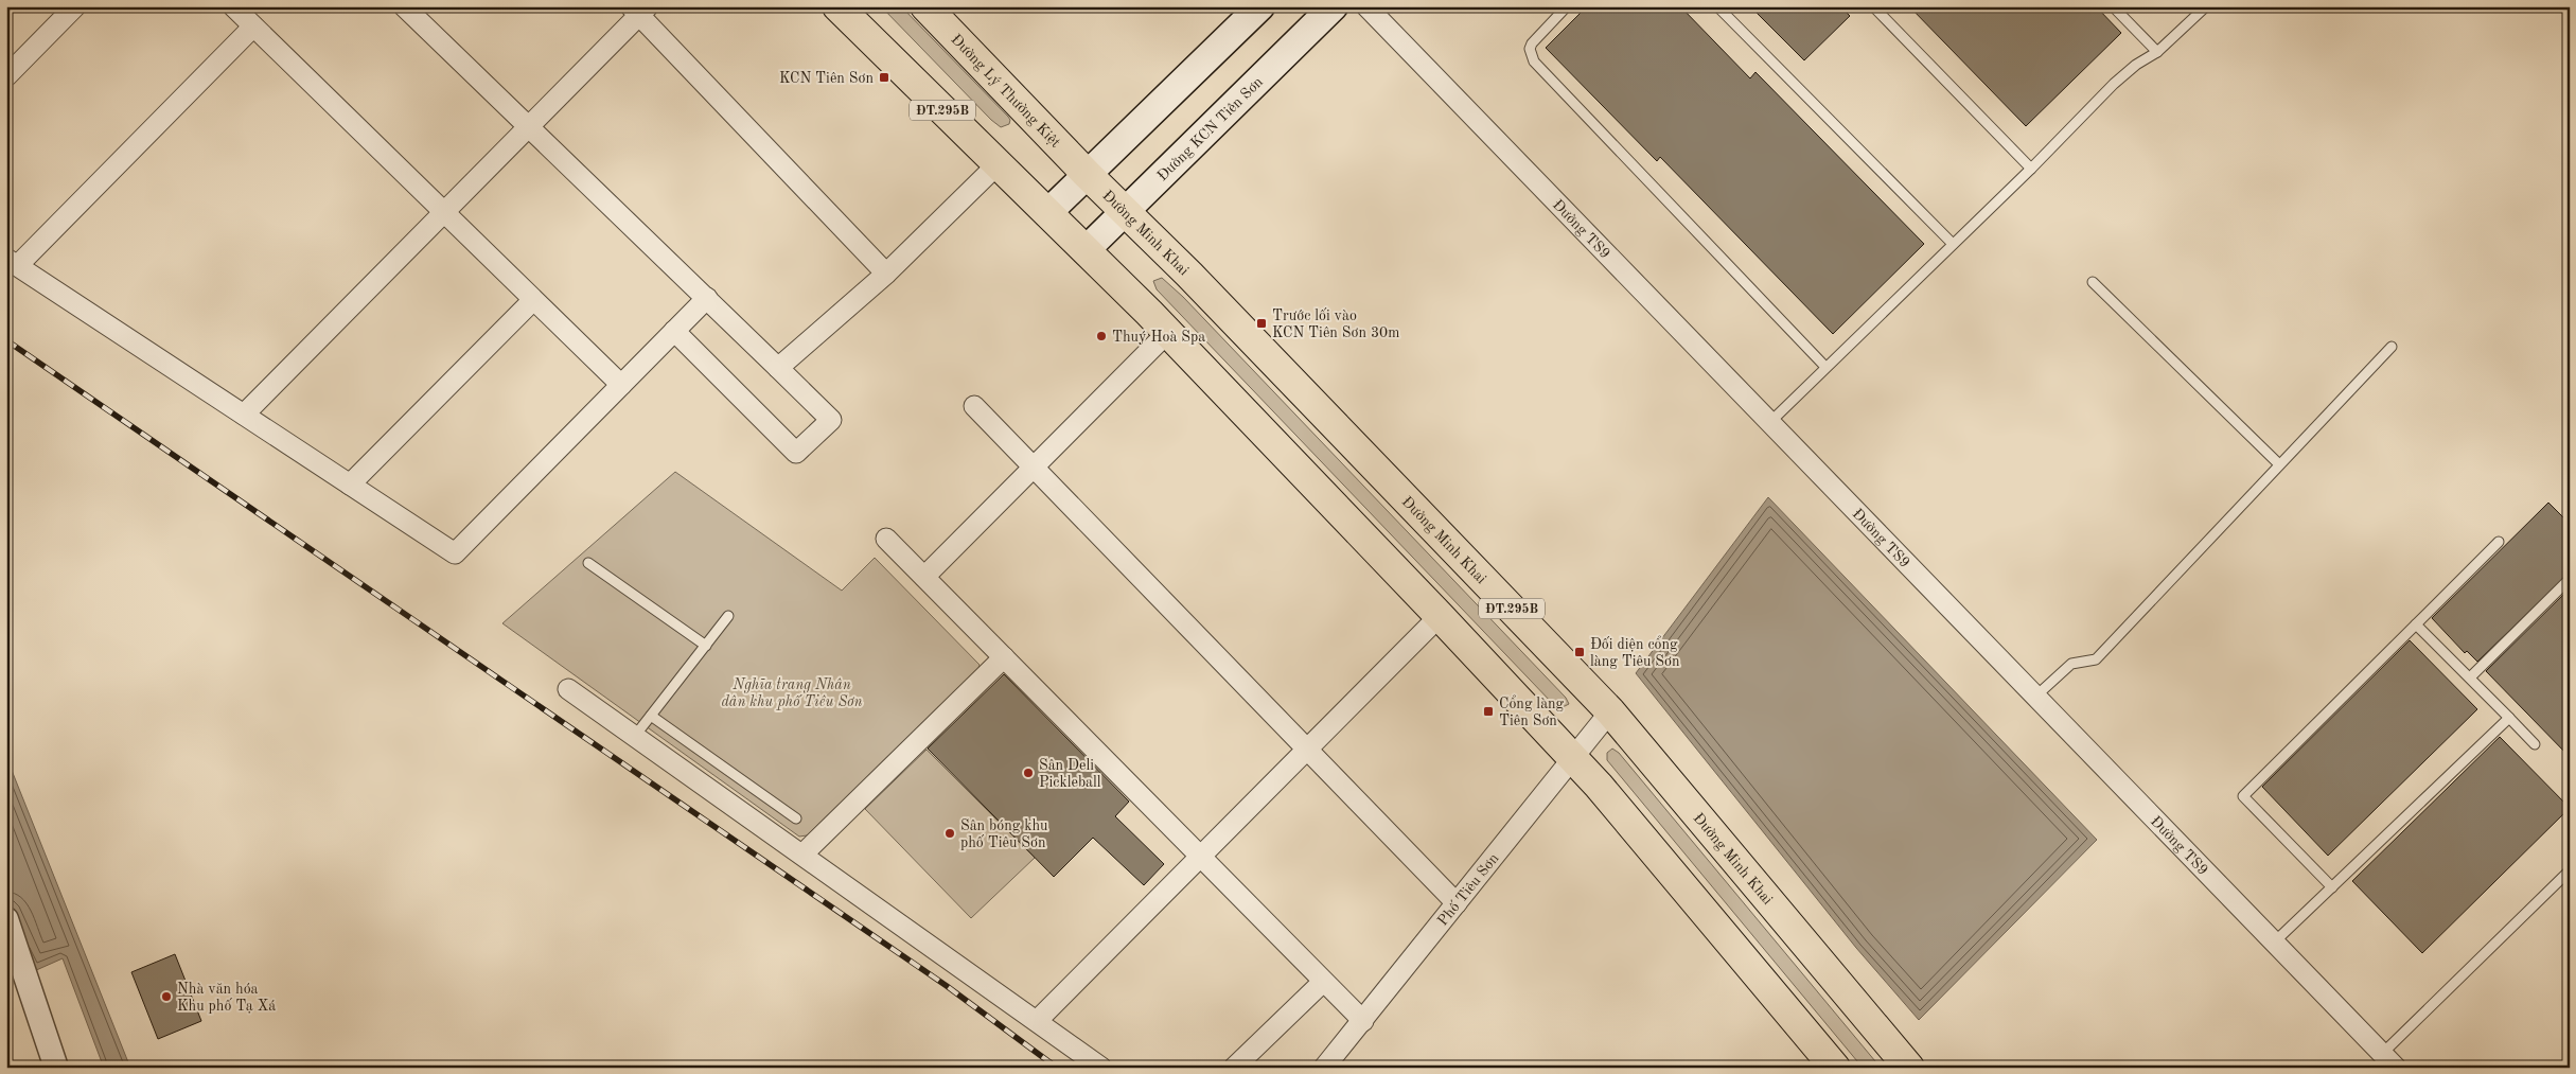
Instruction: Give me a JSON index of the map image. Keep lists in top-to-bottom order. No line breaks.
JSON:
{"streets":{"main road":["Đường Lý Thường Kiệt","ĐT.295B","Đường KCN Tiên Sơn","Đường Minh Khai"],"street":["Đường TS9","Phố Tiêu Sơn"]},"crossings":[["Đường Lý Thường Kiệt","Đường Minh Khai"],["ĐT.295B","Đường KCN Tiên Sơn"],["ĐT.295B","Phố Tiêu Sơn"],["Đường KCN Tiên Sơn","Đường Minh Khai"],["Đường Minh Khai","Phố Tiêu Sơn"]],"parks":["Nghĩa trang Nhân dân khu phố Tiêu Sơn"],"places":{"transit":["KCN Tiên Sơn","Trước lối vào KCN Tiên Sơn 30m","Đối diện cổng làng Tiêu Sơn","Cổng làng Tiên Sơn"],"other":["Thuý Hoà Spa","Sân Deli Pickleball","Sân bóng khu phố Tiêu Sơn","Nhà văn hóa Khu phố Tạ Xá"]}}
